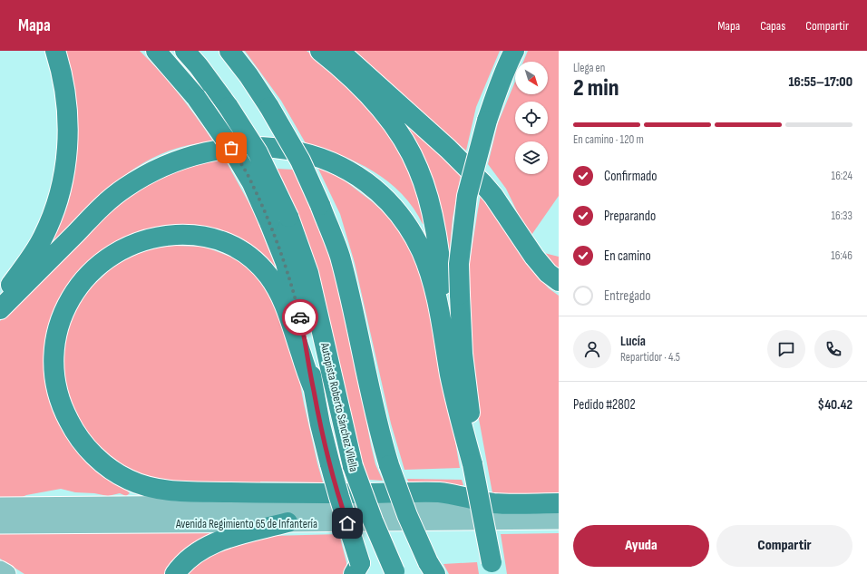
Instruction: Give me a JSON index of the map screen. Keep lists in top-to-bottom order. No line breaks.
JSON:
{"streets":{"highway":["Autopista Roberto Sánchez Vilella","Avenida Regimiento 65 de Infantería"]},"north":"bottom right","page":{"header":"Mapa","nav":["Mapa","Capas","Compartir"],"heading":["2 min","Llega en","16:55–17:00"],"panel":["Lucía","Repartidor · 4.5","Pedido #2802","$40.42"],"bar":"En camino · 120 m","list":[["Confirmado","16:24"],["Preparando","16:33"],["En camino","16:46"],"Entregado"],"buttons":["Ayuda","Compartir"]}}
